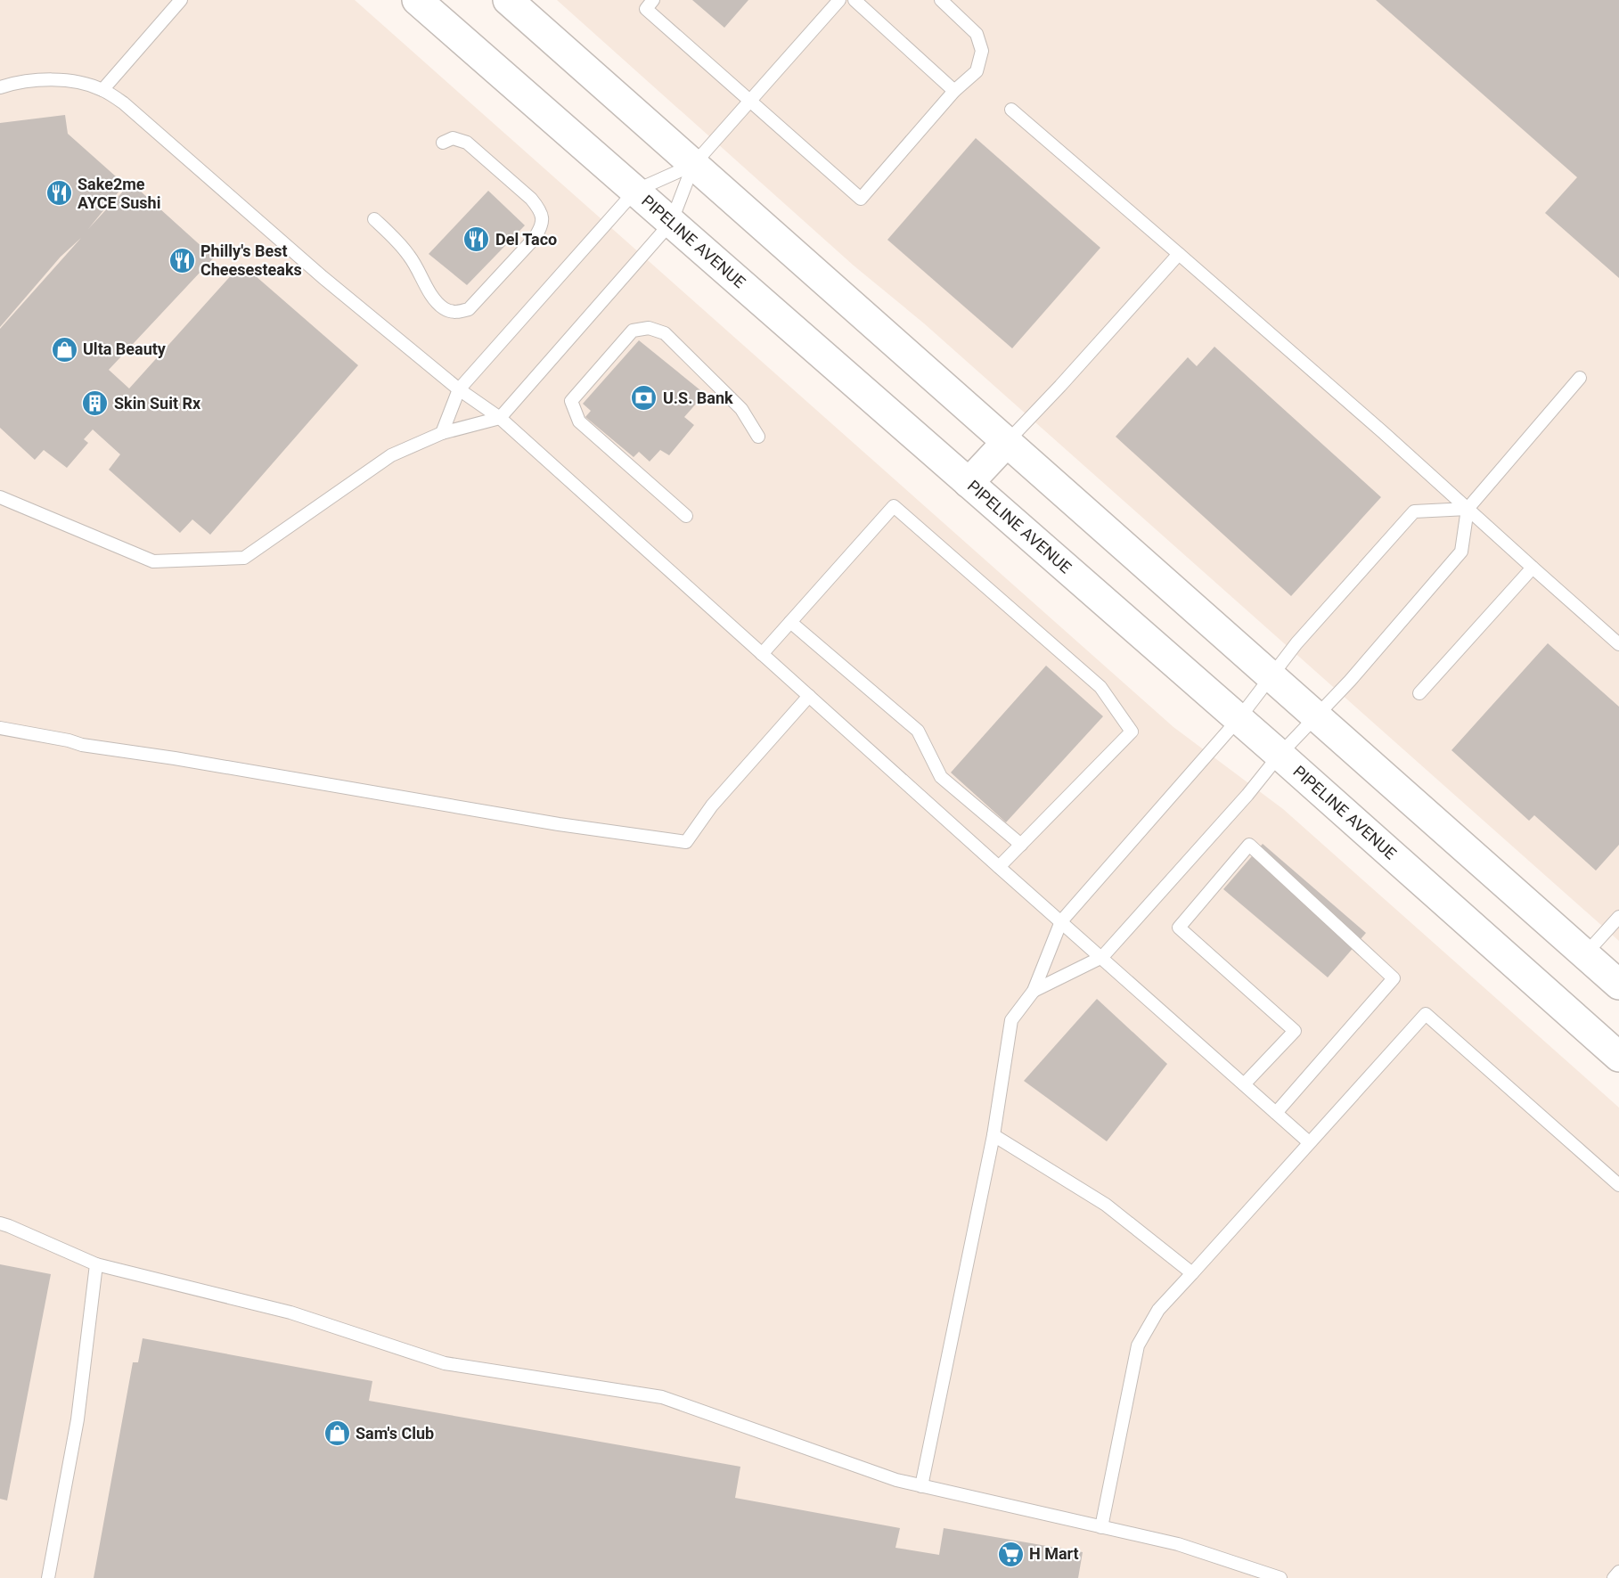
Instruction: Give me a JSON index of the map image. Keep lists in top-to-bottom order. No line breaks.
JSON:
{"streets":{"main road":["PIPELINE AVENUE"]},"places":{"restaurant":["Sake2me AYCE Sushi","Del Taco","Philly's Best Cheesesteaks"],"shop":["Ulta Beauty","Sam's Club"],"bank":["U.S. Bank"],"building":["Skin Suit Rx"],"supermarket":["H Mart"]}}
